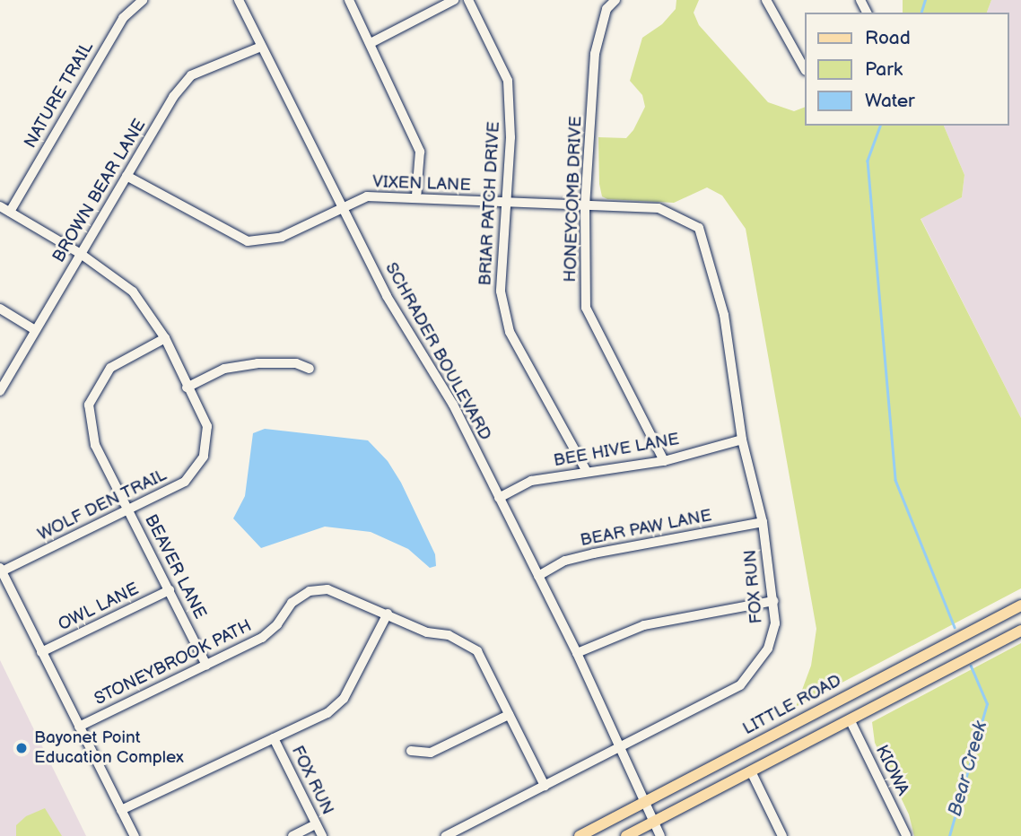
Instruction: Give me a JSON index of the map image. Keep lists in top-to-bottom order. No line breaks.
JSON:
{"streets":{"main road":["LITTLE ROAD"],"street":["NATURE TRAIL","VIXEN LANE","BROWN BEAR LANE","HONEYCOMB DRIVE","BRIAR PATCH DRIVE","SCHRADER BOULEVARD","BEE HIVE LANE","WOLF DEN TRAIL","BEAR PAW LANE","BEAVER LANE","FOX RUN","OWL LANE","STONEYBROOK PATH","KIOWA"]},"crossings":[["NATURE TRAIL","WOLF DEN TRAIL"],["VIXEN LANE","BROWN BEAR LANE"],["VIXEN LANE","HONEYCOMB DRIVE"],["VIXEN LANE","BRIAR PATCH DRIVE"],["VIXEN LANE","SCHRADER BOULEVARD"],["VIXEN LANE","FOX RUN"],["BROWN BEAR LANE","SCHRADER BOULEVARD"],["BROWN BEAR LANE","WOLF DEN TRAIL"],["HONEYCOMB DRIVE","BEE HIVE LANE"],["BRIAR PATCH DRIVE","BEE HIVE LANE"],["SCHRADER BOULEVARD","BEE HIVE LANE"],["SCHRADER BOULEVARD","BEAR PAW LANE"],["SCHRADER BOULEVARD","FOX RUN"],["SCHRADER BOULEVARD","LITTLE ROAD"],["BEE HIVE LANE","FOX RUN"],["WOLF DEN TRAIL","BEAVER LANE"],["BEAR PAW LANE","FOX RUN"],["BEAVER LANE","OWL LANE"],["BEAVER LANE","STONEYBROOK PATH"],["FOX RUN","STONEYBROOK PATH"]],"water":["Bear Creek"],"places":["Bayonet Point Education Complex"],"legend":["Road","Park","Water"]}
